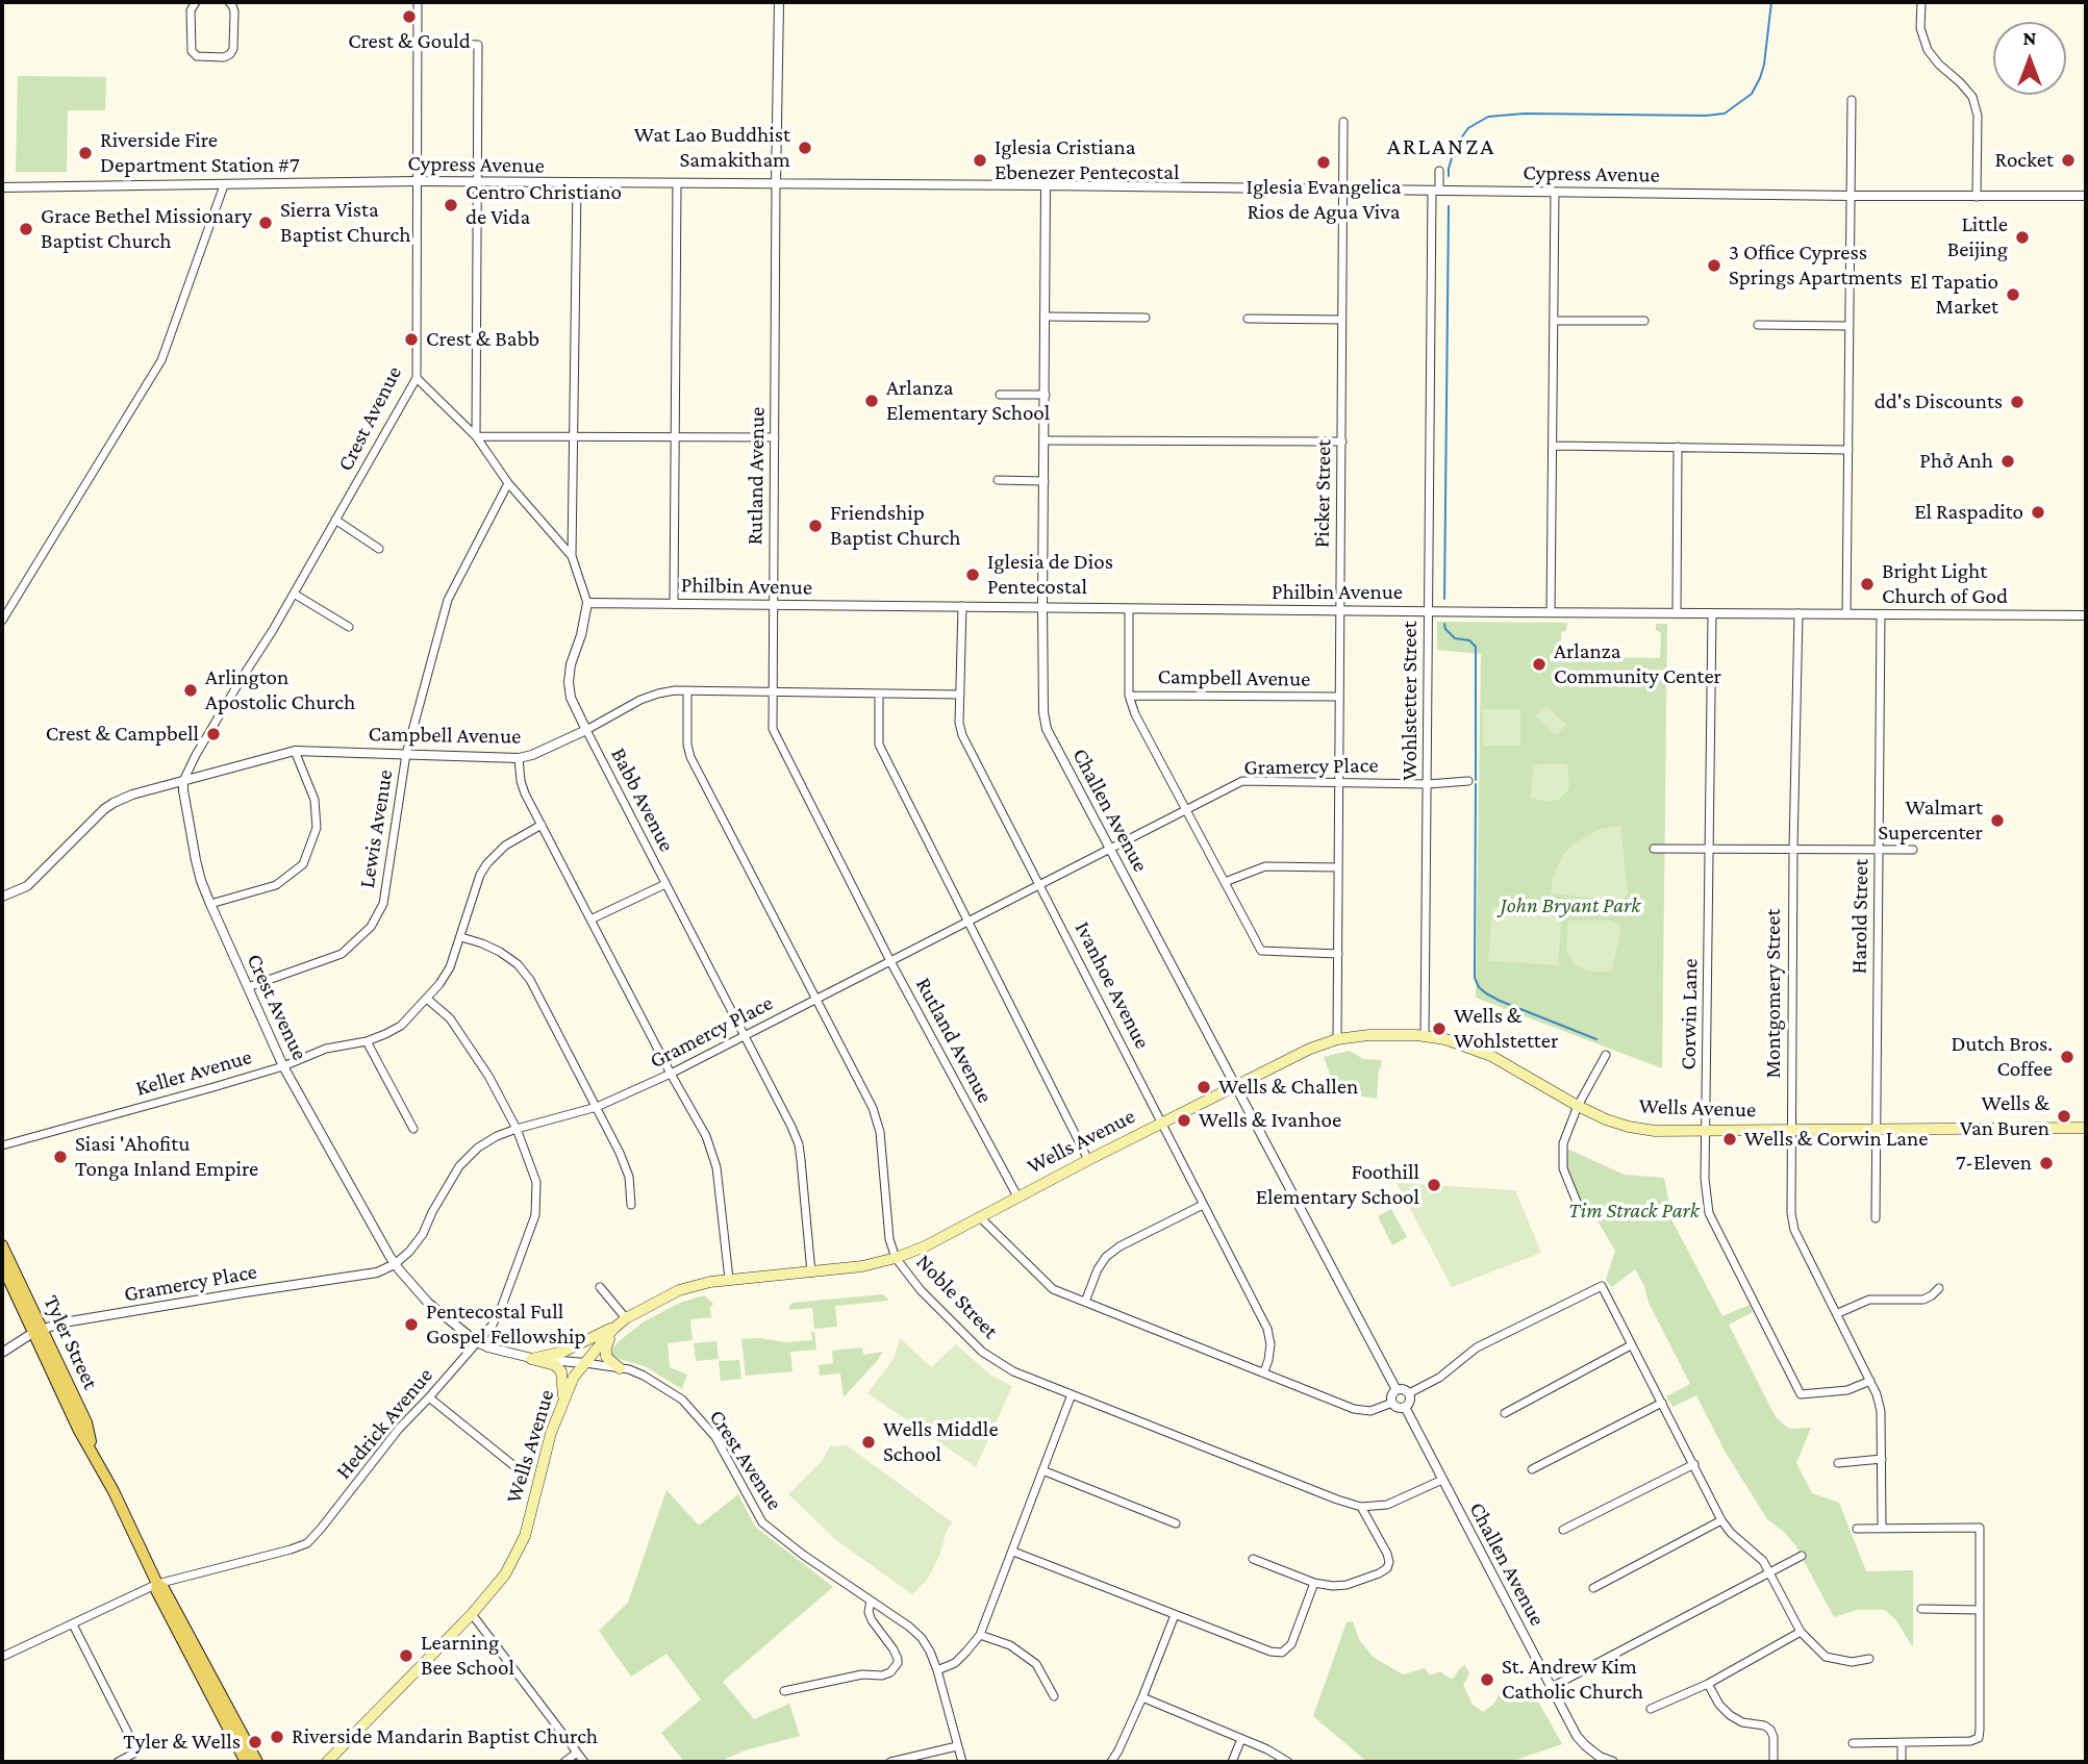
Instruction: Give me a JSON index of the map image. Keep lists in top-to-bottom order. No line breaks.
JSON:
{"streets":{"main road":["Wells Avenue","Tyler Street"],"street":["Cypress Avenue","Crest Avenue","Rutland Avenue","Picker Street","Philbin Avenue","Campbell Avenue","Wohlstetter Street","Gramercy Place","Babb Avenue","Challen Avenue","Lewis Avenue","Harold Street","Ivanhoe Avenue","Montgomery Street","Corwin Lane","Keller Avenue","Noble Street","Hedrick Avenue"]},"crossings":[["Cypress Avenue","Crest Avenue"],["Cypress Avenue","Rutland Avenue"],["Cypress Avenue","Picker Street"],["Cypress Avenue","Wohlstetter Street"],["Cypress Avenue","Challen Avenue"],["Crest Avenue","Campbell Avenue"],["Crest Avenue","Gramercy Place"],["Crest Avenue","Lewis Avenue"],["Crest Avenue","Keller Avenue"],["Crest Avenue","Wells Avenue"],["Crest Avenue","Hedrick Avenue"],["Rutland Avenue","Philbin Avenue"],["Rutland Avenue","Campbell Avenue"],["Rutland Avenue","Gramercy Place"],["Rutland Avenue","Wells Avenue"],["Picker Street","Philbin Avenue"],["Picker Street","Campbell Avenue"],["Picker Street","Gramercy Place"],["Picker Street","Wells Avenue"],["Philbin Avenue","Wohlstetter Street"],["Philbin Avenue","Babb Avenue"],["Philbin Avenue","Challen Avenue"],["Philbin Avenue","Harold Street"],["Philbin Avenue","Ivanhoe Avenue"],["Philbin Avenue","Montgomery Street"],["Philbin Avenue","Corwin Lane"],["Campbell Avenue","Babb Avenue"],["Campbell Avenue","Lewis Avenue"],["Campbell Avenue","Ivanhoe Avenue"],["Campbell Avenue","Noble Street"],["Wohlstetter Street","Gramercy Place"],["Wohlstetter Street","Wells Avenue"],["Gramercy Place","Babb Avenue"],["Gramercy Place","Challen Avenue"],["Gramercy Place","Ivanhoe Avenue"],["Gramercy Place","Noble Street"],["Gramercy Place","Tyler Street"],["Gramercy Place","Hedrick Avenue"],["Babb Avenue","Wells Avenue"],["Challen Avenue","Wells Avenue"],["Challen Avenue","Noble Street"],["Harold Street","Wells Avenue"],["Ivanhoe Avenue","Wells Avenue"],["Montgomery Street","Corwin Lane"],["Montgomery Street","Wells Avenue"],["Corwin Lane","Wells Avenue"],["Keller Avenue","Hedrick Avenue"],["Wells Avenue","Noble Street"],["Tyler Street","Hedrick Avenue"]],"districts":["ARLANZA"],"parks":["John Bryant Park","Tim Strack Park"],"places":["Crest & Gould","Wat Lao Buddhist Samakitham","Riverside Fire Department Station #7","Iglesia Cristiana Ebenezer Pentecostal","Rocket","Iglesia Evangelica Rios de Agua Viva","Centro Christiano de Vida","Sierra Vista Baptist Church","Grace Bethel Missionary Baptist Church","Little Beijing","3 Office Cypress Springs Apartments","El Tapatio Market","Crest & Babb","Arlanza Elementary School","dd's Discounts","Phở Anh","El Raspadito","Friendship Baptist Church","Iglesia de Dios Pentecostal","Bright Light Church of God","Arlanza Community Center","Arlington Apostolic Church","Crest & Campbell","Walmart Supercenter","Wells & Wohlstetter","Dutch Bros. Coffee","Wells & Challen","Wells & Van Buren","Wells & Ivanhoe","Wells & Corwin Lane","Siasi 'Ahofitu Tonga Inland Empire","7-Eleven","Foothill Elementary School","Pentecostal Full Gospel Fellowship","Wells Middle School","Learning Bee School","St. Andrew Kim Catholic Church","Riverside Mandarin Baptist Church","Tyler & Wells"],"north":"top"}
